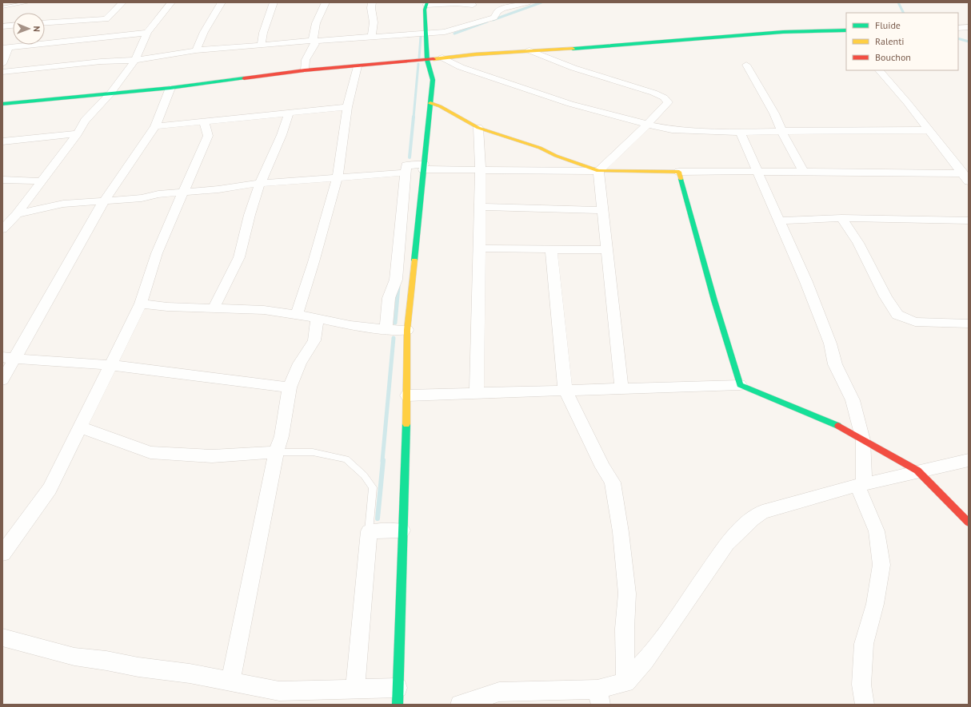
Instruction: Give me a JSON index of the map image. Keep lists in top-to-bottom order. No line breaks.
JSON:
{"legend":["Fluide","Ralenti","Bouchon"],"north":"right"}
